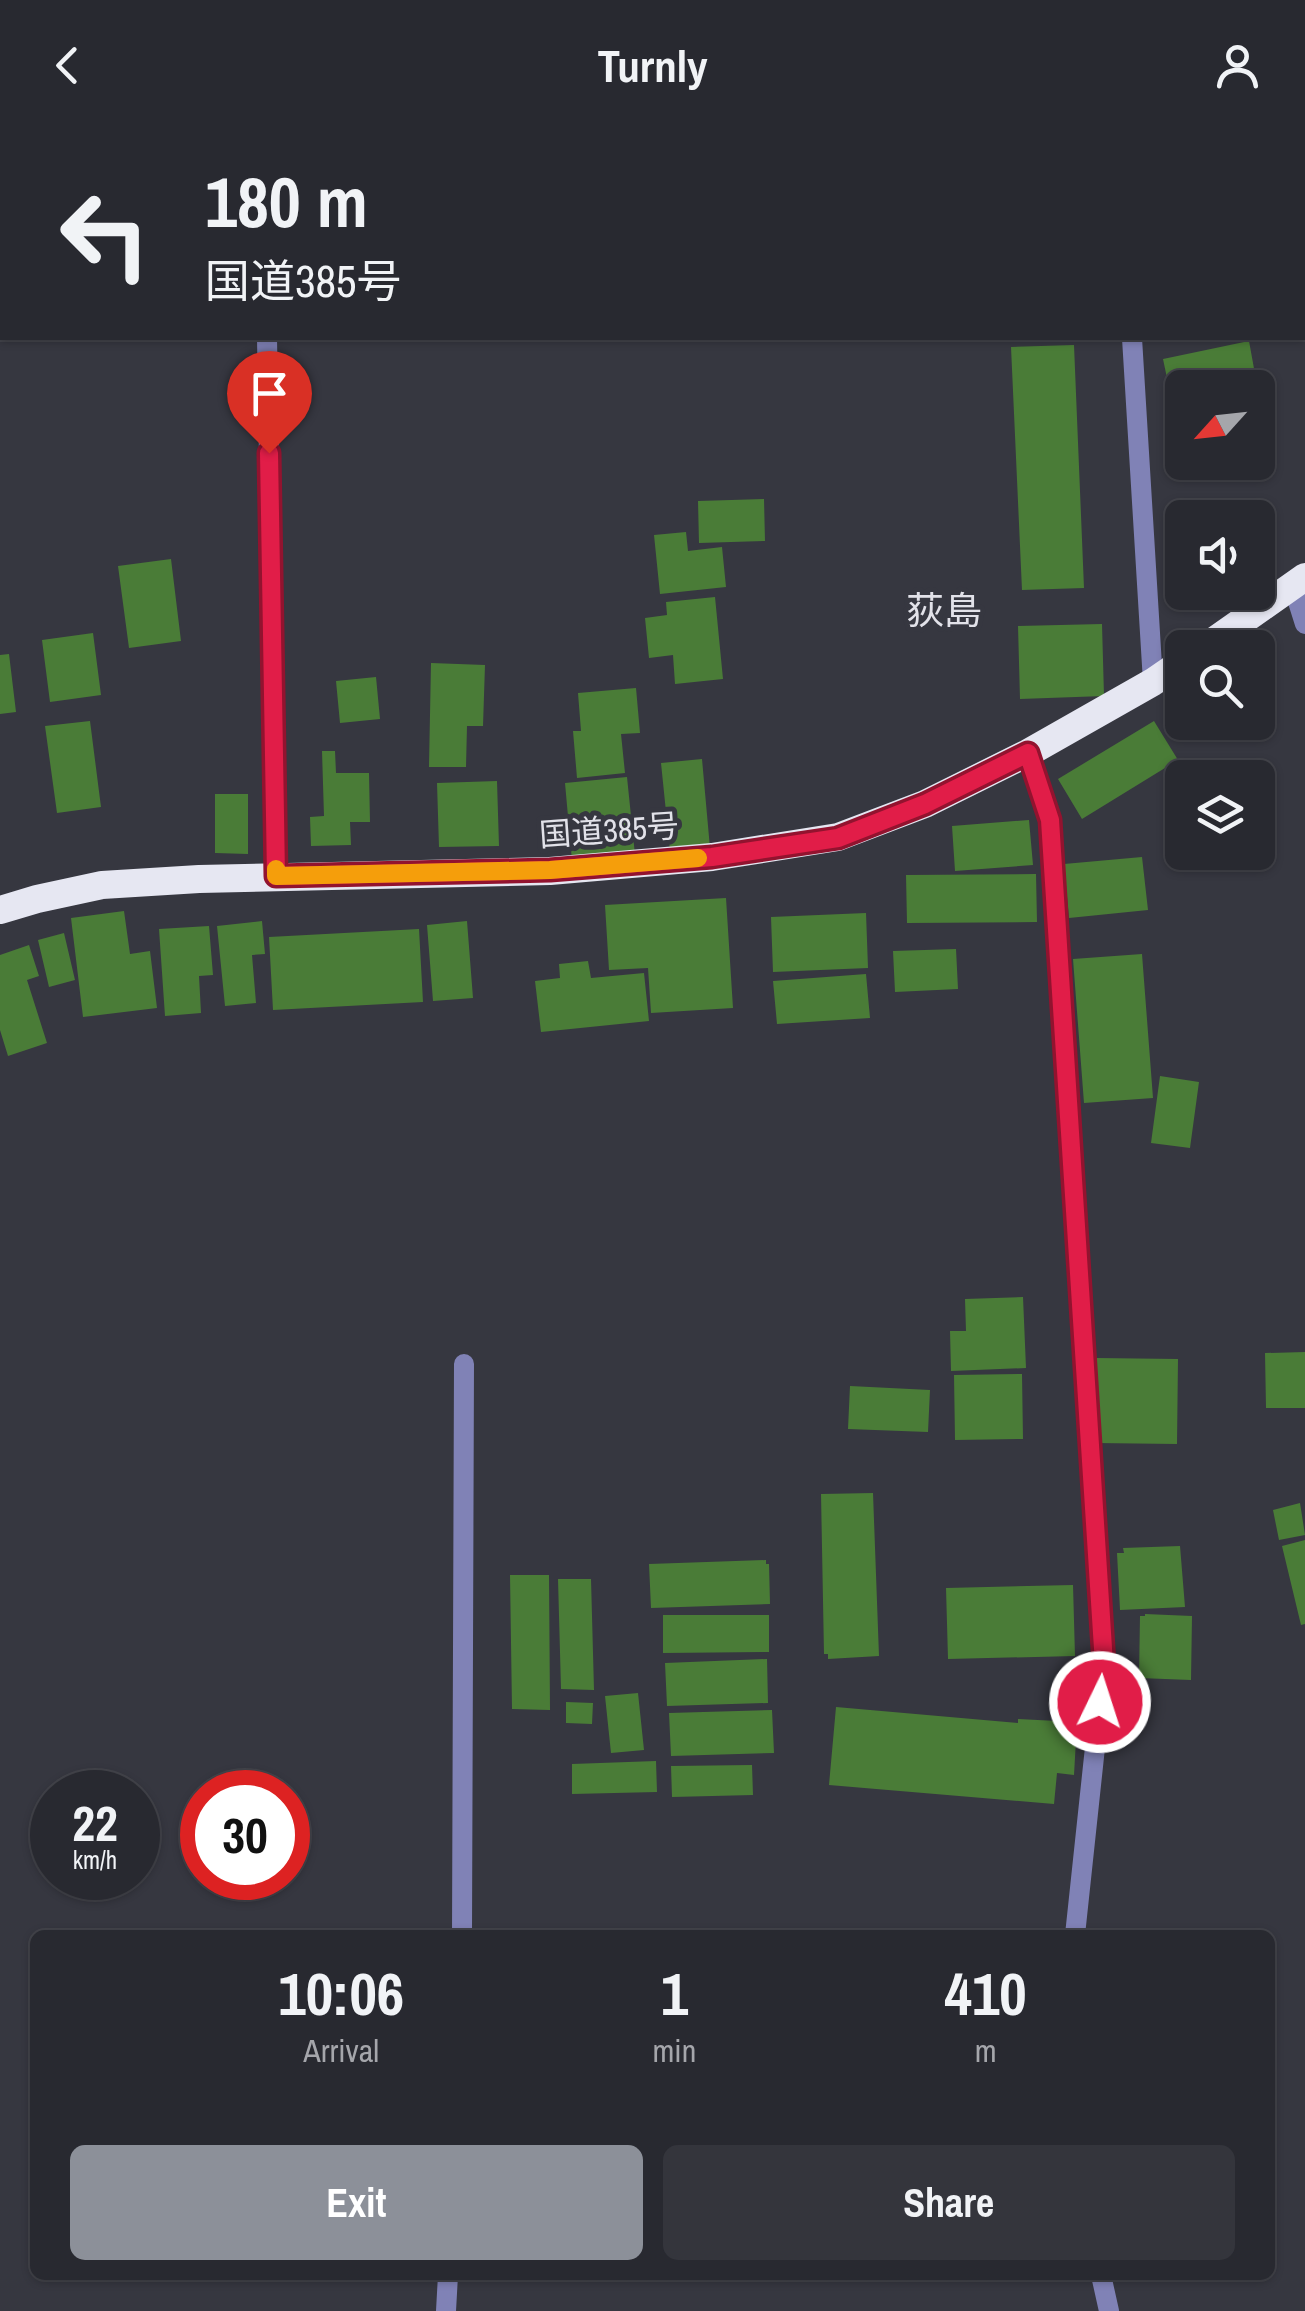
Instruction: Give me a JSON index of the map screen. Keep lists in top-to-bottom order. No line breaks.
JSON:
{"streets":{"highway":["国道385号"]},"districts":["荻島"],"north":"bottom left","page":{"header":"Turnly","turn":["180 m","国道385号"],"speed":"22 km/h","limit":"30","eta":["10:06","Arrival","1","min","410","m"],"buttons":["Exit","Share"]}}
